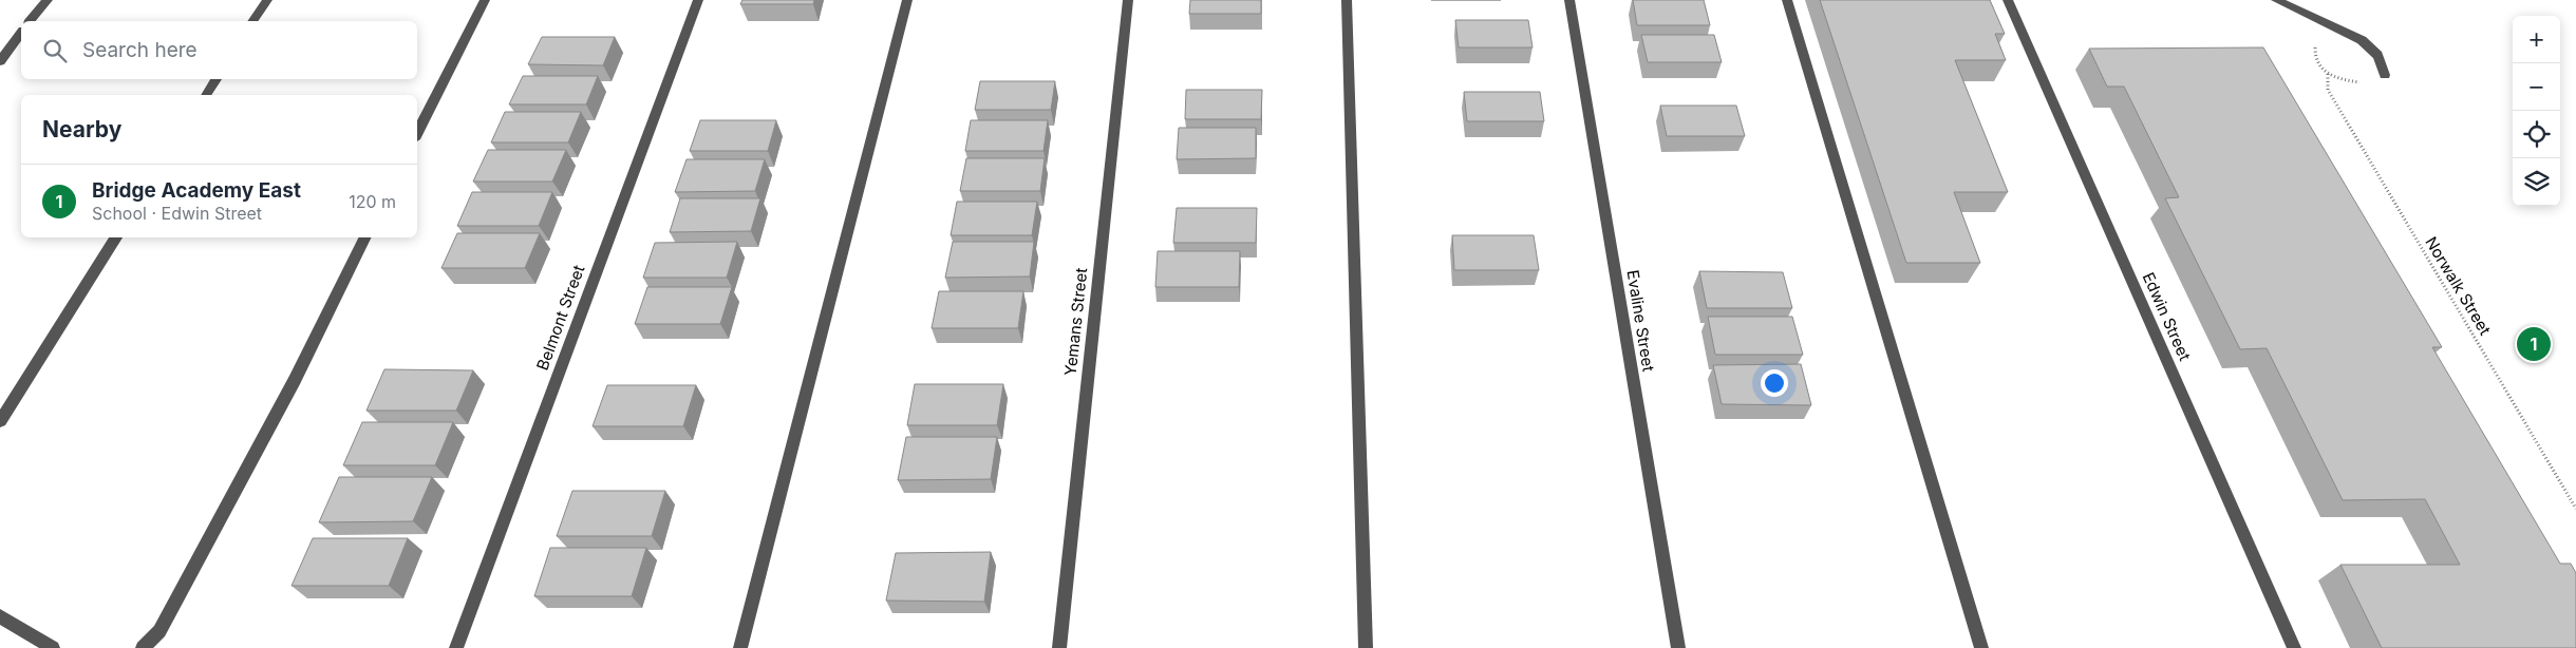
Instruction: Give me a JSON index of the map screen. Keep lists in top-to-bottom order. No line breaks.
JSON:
{"streets":{"street":["Edwin Street","Belmont Street","Evaline Street","Yemans Street"],"path":["Norwalk Street"]},"page":{"map_buttons":["+","−"],"search":"Search here","heading":"Nearby","list":[{"mark":"1","name":"Bridge Academy East","note":"School · Edwin Street","value":"120 m"}],"pins":"1"}}
